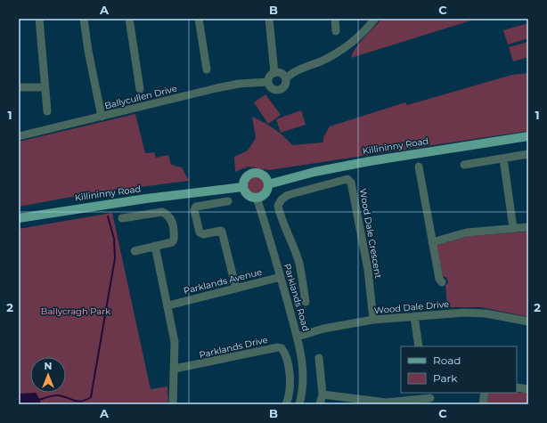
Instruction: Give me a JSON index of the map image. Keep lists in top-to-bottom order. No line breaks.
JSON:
{"streets":{"main road":["Killininny Road"],"street":["Ballycullen Drive","Wood Dale Crescent","Parklands Avenue","Parklands Road","Wood Dale Drive","Parklands Drive"]},"crossings":[["Killininny Road","Parklands Road"],["Wood Dale Crescent","Wood Dale Drive"],["Parklands Avenue","Parklands Road"],["Parklands Road","Wood Dale Drive"]],"parks":["Ballycragh Park"],"legend":["Road","Park"],"north":"top","grid":{"columns":["A","B","C"],"rows":["1","2"]}}
